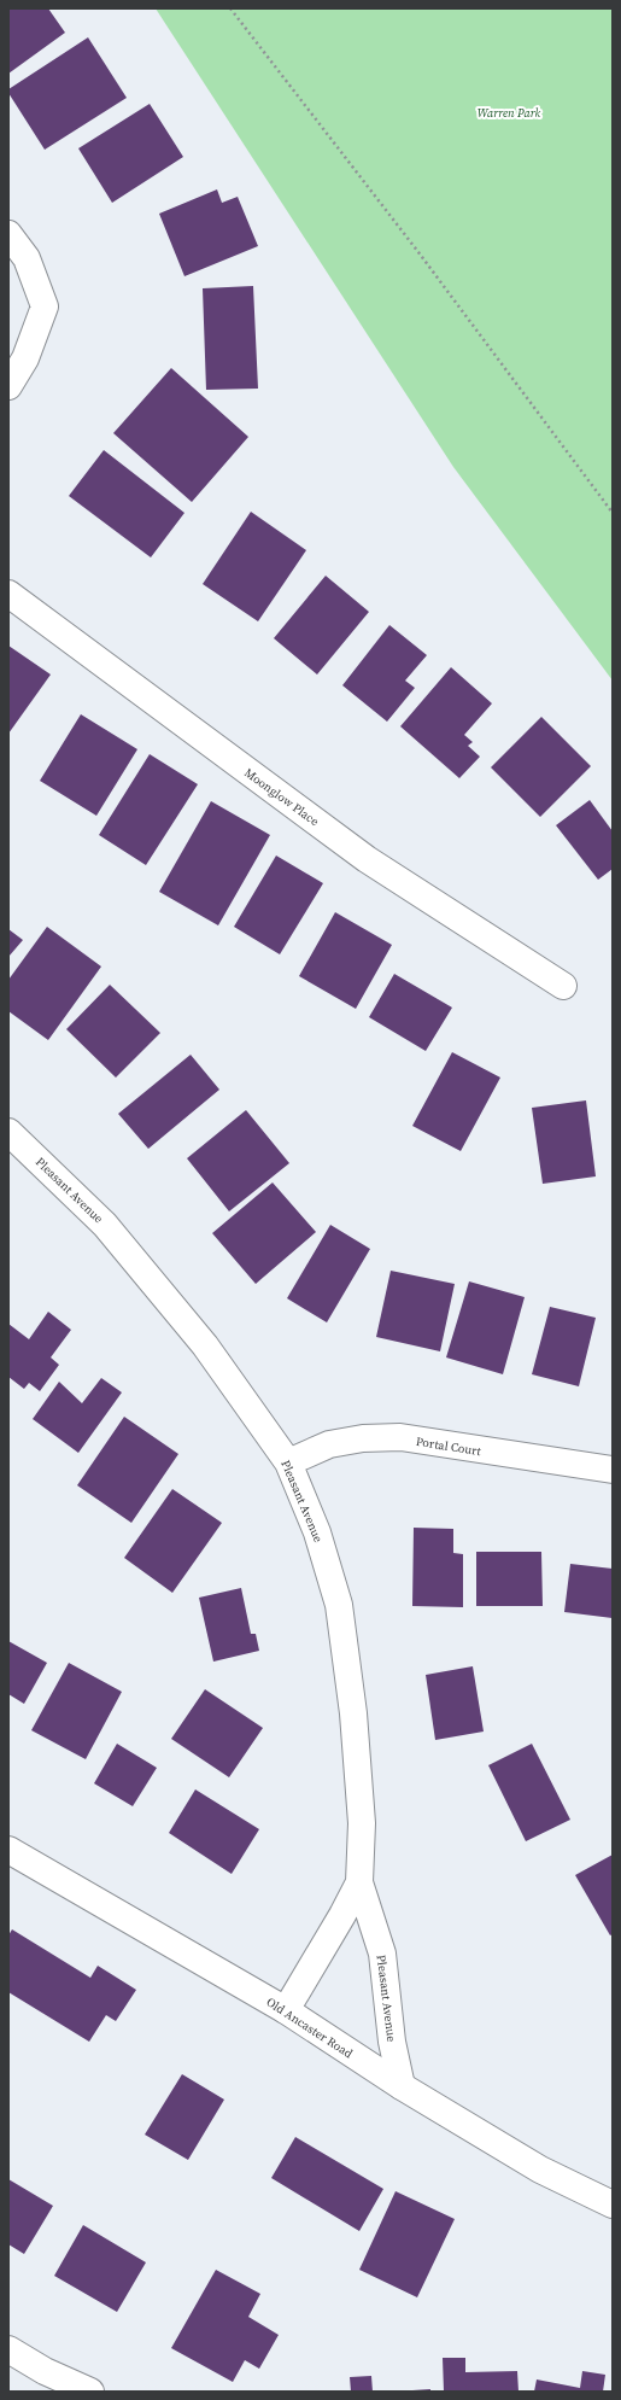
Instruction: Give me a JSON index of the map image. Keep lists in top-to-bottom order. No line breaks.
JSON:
{"streets":{"street":["Moonglow Place","Pleasant Avenue","Portal Court","Old Ancaster Road"]},"crossings":[["Pleasant Avenue","Portal Court"],["Pleasant Avenue","Old Ancaster Road"]],"parks":["Warren Park"]}
